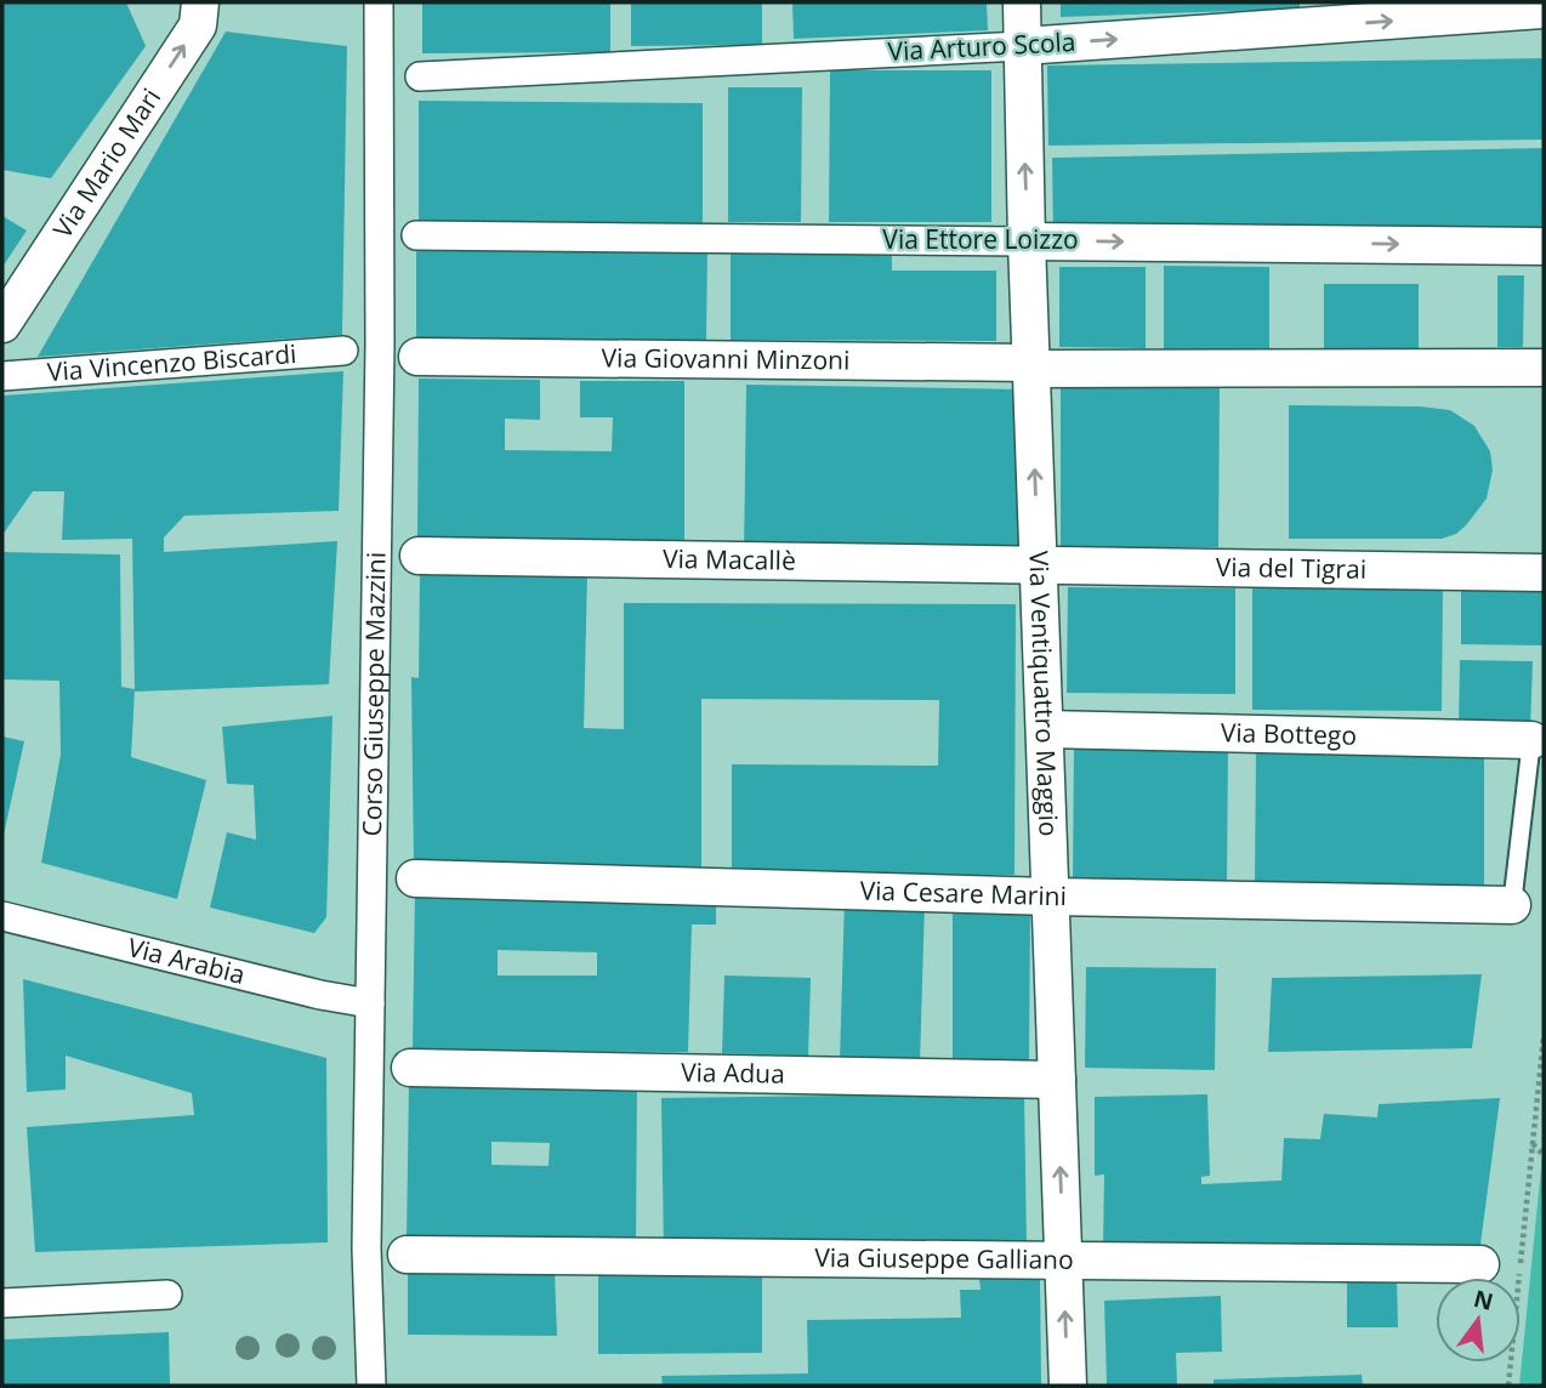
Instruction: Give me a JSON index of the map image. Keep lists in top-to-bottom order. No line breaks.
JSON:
{"streets":{"street":["Via Arturo Scola","Via Mario Mari","Via Ettore Loizzo","Via Giovanni Minzoni","Via Vincenzo Biscardi","Via Macallè","Via del Tigrai","Corso Giuseppe Mazzini","Via Ventiquattro Maggio","Via Bottego","Via Cesare Marini","Via Arabia","Via Adua","Via Giuseppe Galliano"]},"crossings":[["Via Arturo Scola","Via Ventiquattro Maggio"],["Via Ettore Loizzo","Via Ventiquattro Maggio"],["Via Giovanni Minzoni","Via Ventiquattro Maggio"],["Via Macallè","Via del Tigrai"],["Via Macallè","Via Ventiquattro Maggio"],["Via del Tigrai","Via Ventiquattro Maggio"],["Corso Giuseppe Mazzini","Via Arabia"],["Via Ventiquattro Maggio","Via Bottego"],["Via Ventiquattro Maggio","Via Cesare Marini"],["Via Ventiquattro Maggio","Via Adua"],["Via Ventiquattro Maggio","Via Giuseppe Galliano"]],"one_way":["Via Arturo Scola","Via Mario Mari","Via Ettore Loizzo","Via Ventiquattro Maggio"],"north":"top"}
